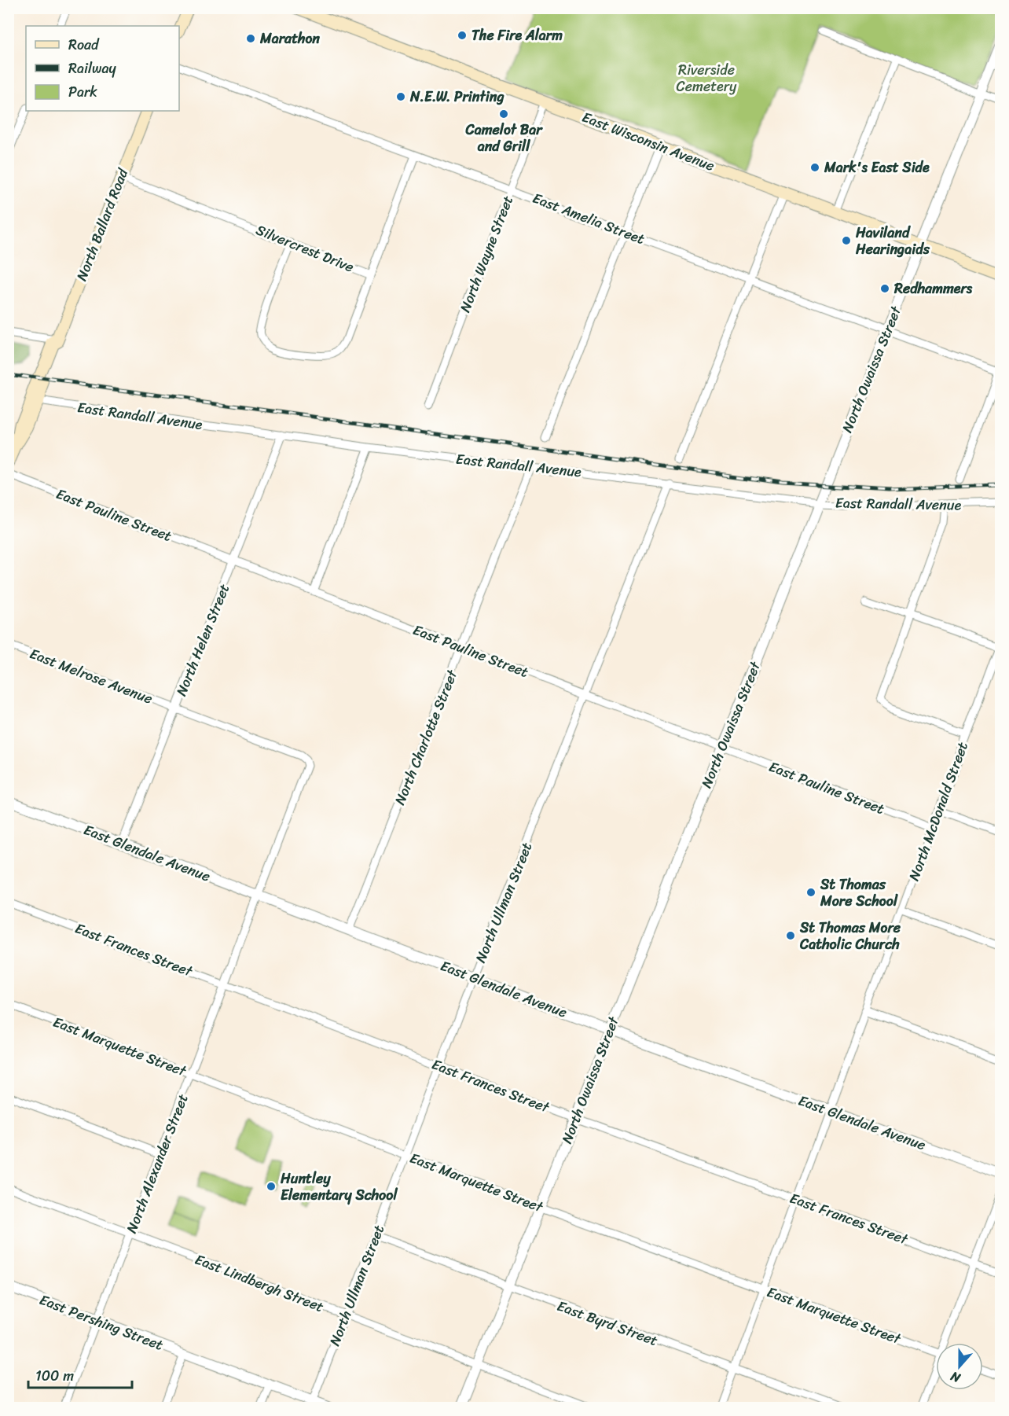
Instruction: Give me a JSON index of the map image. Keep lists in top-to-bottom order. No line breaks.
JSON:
{"streets":{"main road":["East Wisconsin Avenue","North Ballard Road"],"street":["East Amelia Street","Silvercrest Drive","North Wayne Street","North Owaissa Street","East Randall Avenue","East Pauline Street","North Helen Street","East Melrose Avenue","North Charlotte Street","North McDonald Street","East Glendale Avenue","North Ullman Street","East Frances Street","East Marquette Street","North Alexander Street","East Lindbergh Street","East Pershing Street","East Byrd Street"]},"crossings":[["East Wisconsin Avenue","North Wayne Street"],["East Wisconsin Avenue","North Owaissa Street"],["East Amelia Street","Silvercrest Drive"],["East Amelia Street","North Wayne Street"],["East Amelia Street","North Owaissa Street"],["North Ballard Road","Silvercrest Drive"],["North Ballard Road","East Randall Avenue"],["North Owaissa Street","East Randall Avenue"],["North Owaissa Street","East Pauline Street"],["North Owaissa Street","East Glendale Avenue"],["North Owaissa Street","East Frances Street"],["North Owaissa Street","East Marquette Street"],["North Owaissa Street","East Lindbergh Street"],["North Owaissa Street","East Byrd Street"],["East Randall Avenue","North Helen Street"],["East Randall Avenue","North Charlotte Street"],["East Randall Avenue","North Ullman Street"],["East Pauline Street","North Helen Street"],["East Pauline Street","North Charlotte Street"],["East Pauline Street","North McDonald Street"],["East Pauline Street","North Ullman Street"],["North Helen Street","East Melrose Avenue"],["North Helen Street","East Glendale Avenue"],["East Melrose Avenue","North Alexander Street"],["North Charlotte Street","East Glendale Avenue"],["North McDonald Street","East Glendale Avenue"],["North McDonald Street","East Frances Street"],["North McDonald Street","East Marquette Street"],["North McDonald Street","East Byrd Street"],["East Glendale Avenue","North Ullman Street"],["East Glendale Avenue","North Alexander Street"],["North Ullman Street","East Frances Street"],["North Ullman Street","East Marquette Street"],["North Ullman Street","East Lindbergh Street"],["North Ullman Street","East Pershing Street"],["North Ullman Street","East Byrd Street"],["East Frances Street","North Alexander Street"],["East Marquette Street","North Alexander Street"],["North Alexander Street","East Lindbergh Street"],["North Alexander Street","East Pershing Street"]],"parks":["Riverside Cemetery"],"places":["The Fire Alarm","Marathon","N.E.W. Printing","Camelot Bar and Grill","Mark's East Side","Haviland Hearingaids","Redhammers","St Thomas More School","St Thomas More Catholic Church","Huntley Elementary School"],"legend":["Road","Railway","Park"],"scale_bar":"100 m","north":"bottom"}
